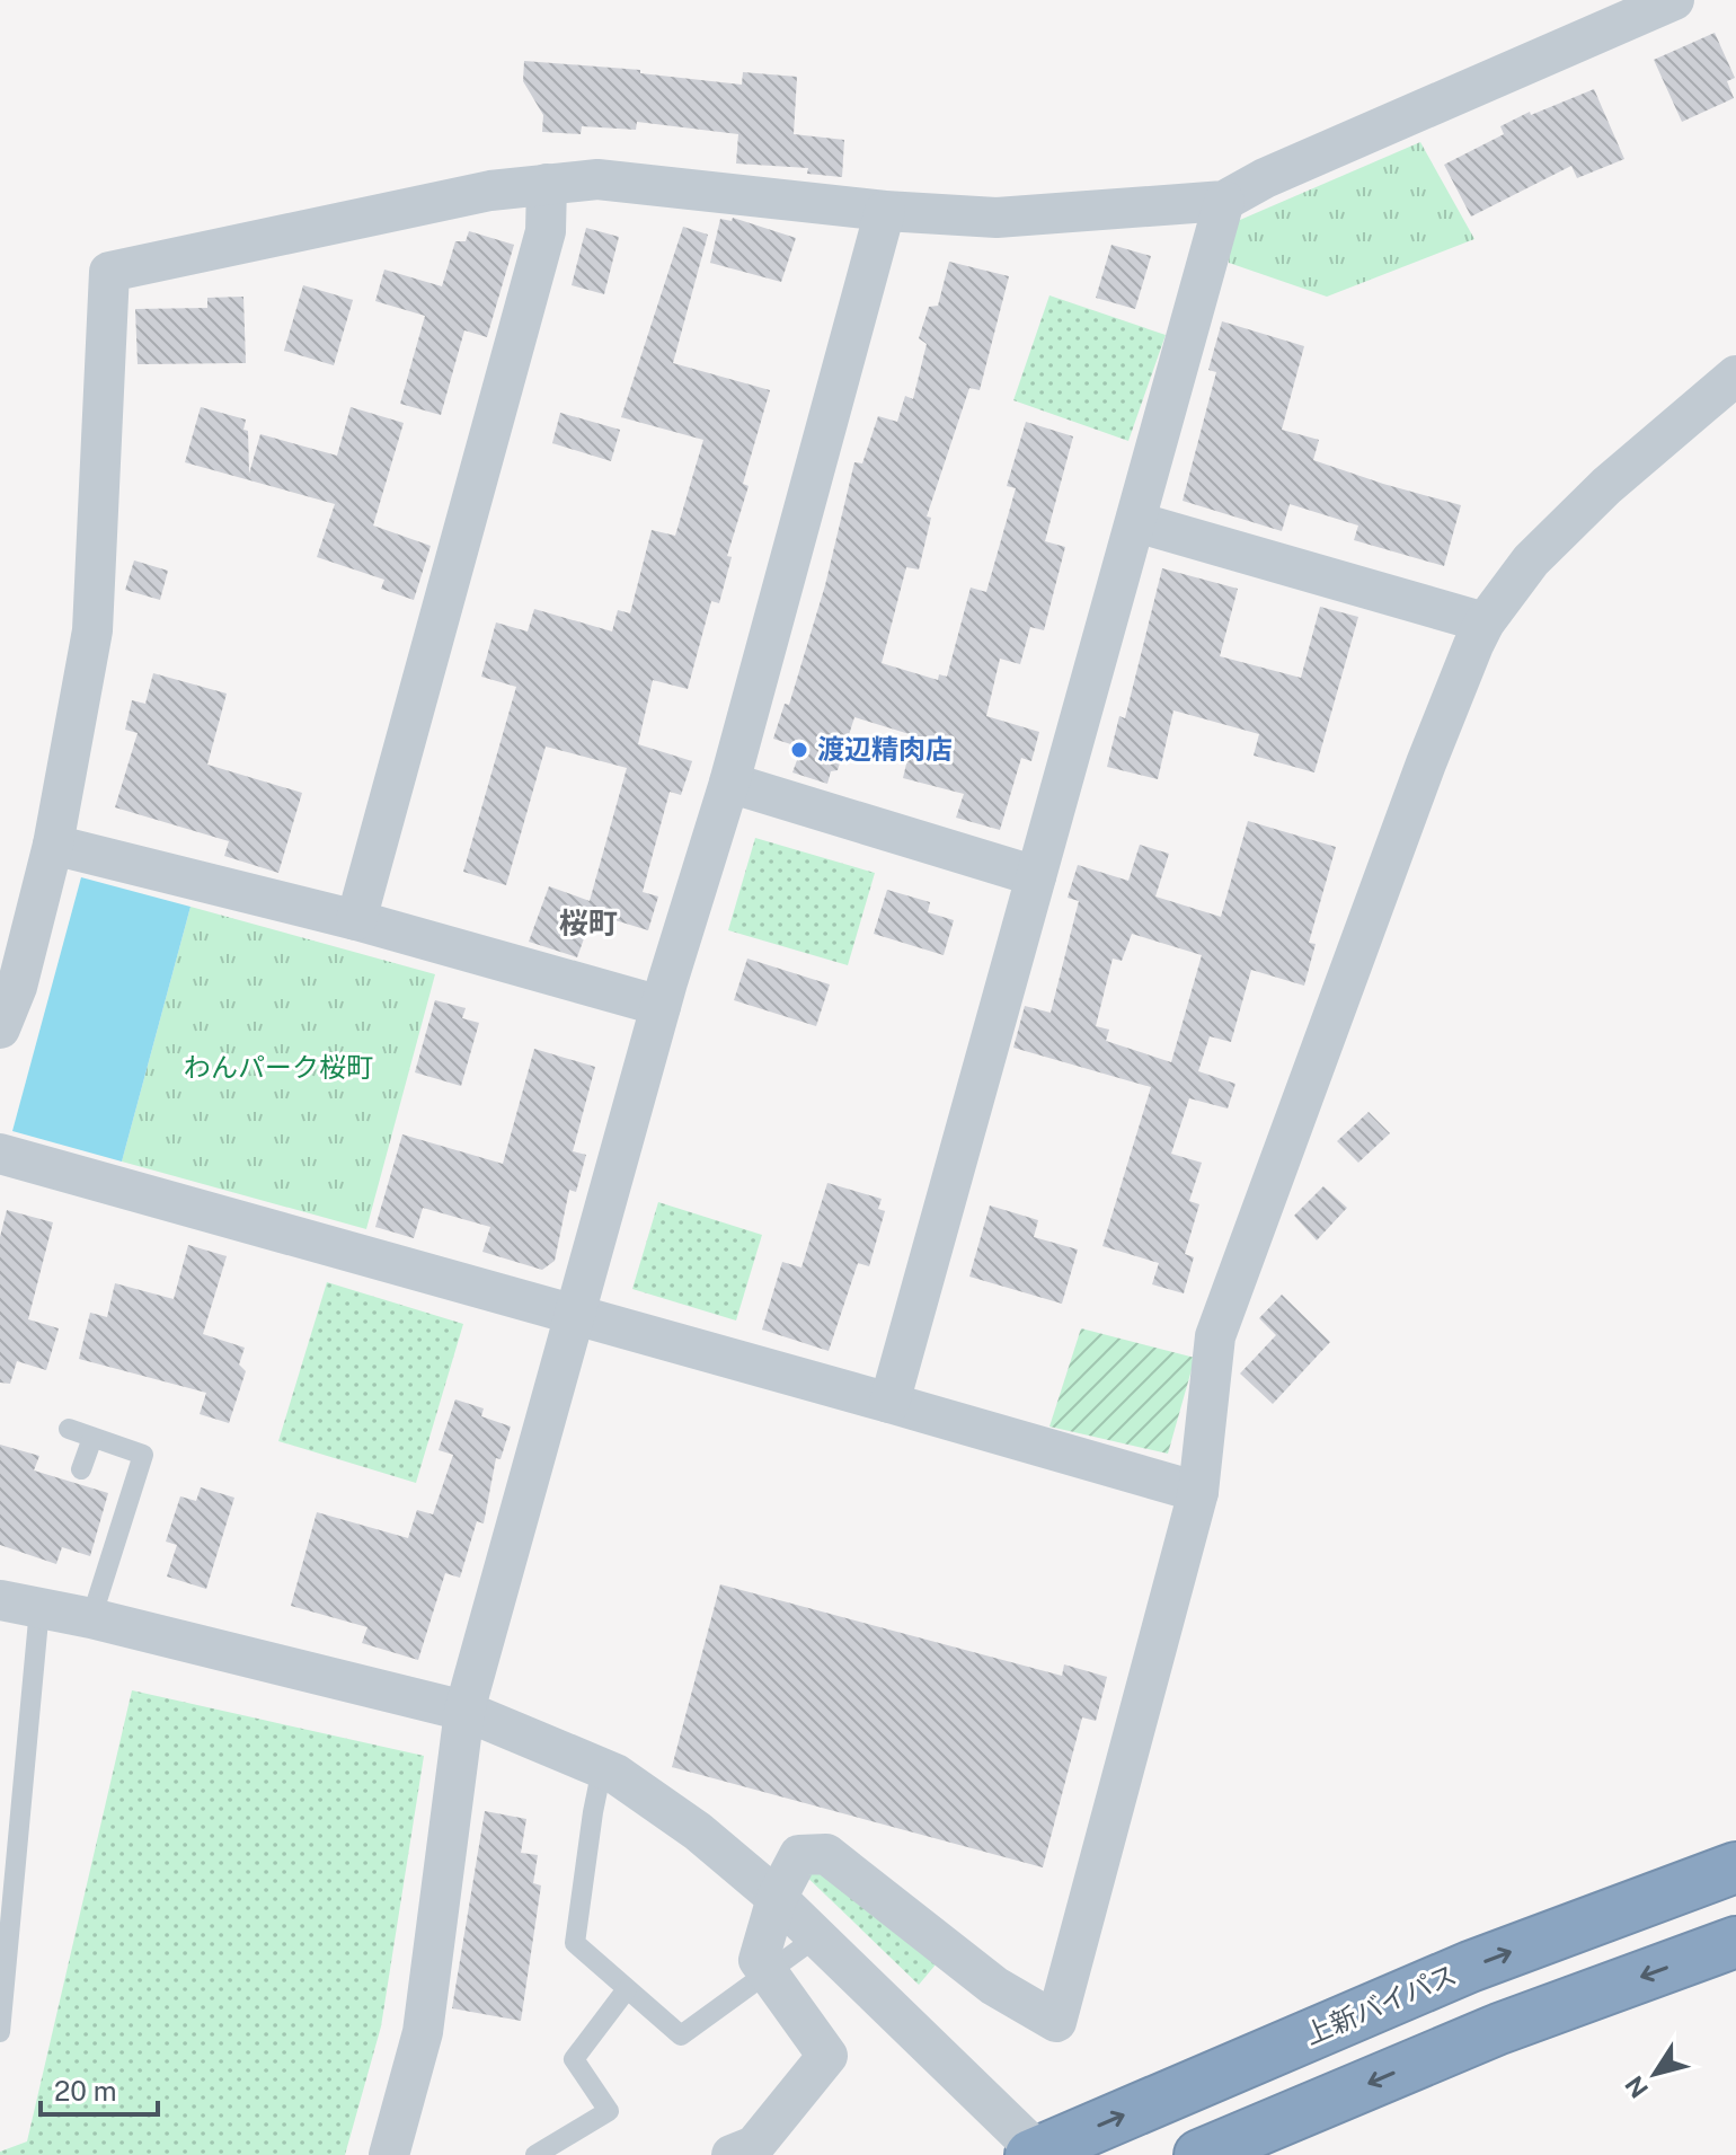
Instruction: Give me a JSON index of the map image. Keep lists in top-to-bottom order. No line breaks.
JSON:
{"streets":{"highway":["上新バイパス"]},"districts":["桜町"],"parks":["わんパーク桜町"],"places":["渡辺精肉店"],"scale_bar":"20 m","north":"bottom left"}
